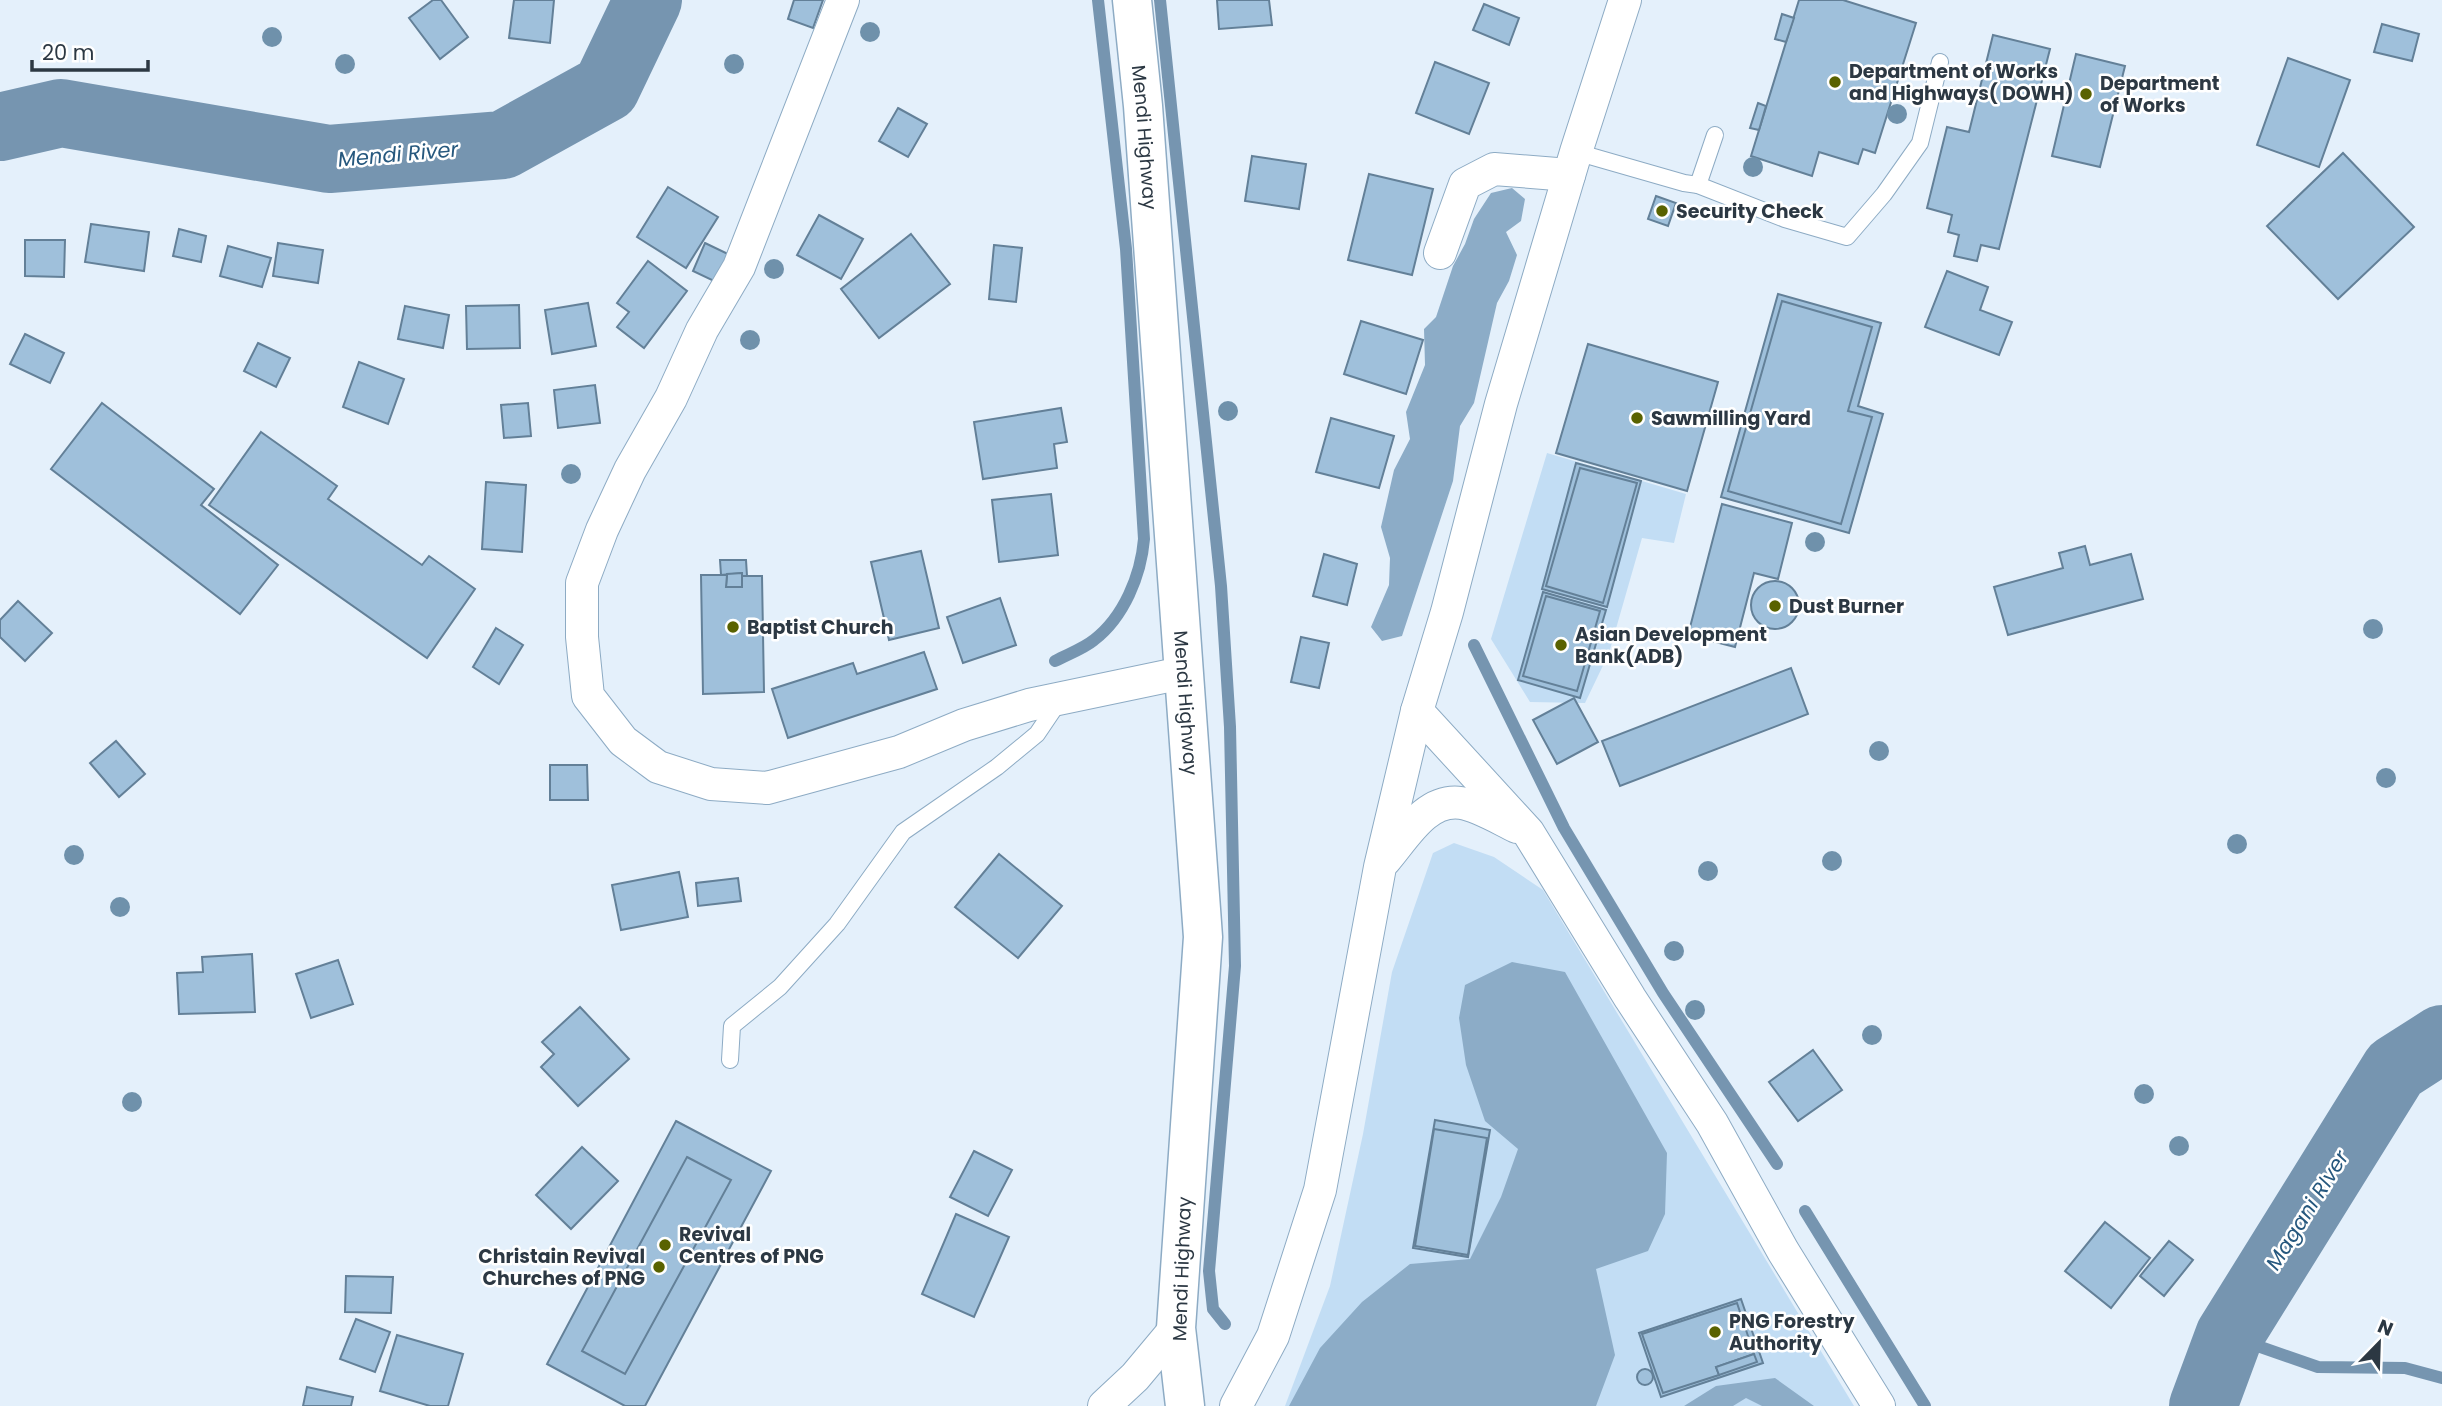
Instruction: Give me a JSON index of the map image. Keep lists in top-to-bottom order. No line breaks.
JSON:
{"streets":{"main road":["Mendi Highway"]},"water":["Mendi River","Magani RIver"],"places":["Department of Works and Highways( DOWH)","Department of Works","Security Check","Sawmilling Yard","Dust Burner","Baptist Church","Asian Development Bank(ADB)","Revival Centres of PNG","Christain Revival Churches of PNG","PNG Forestry Authority"],"scale_bar":"20 m","north":"top right"}
